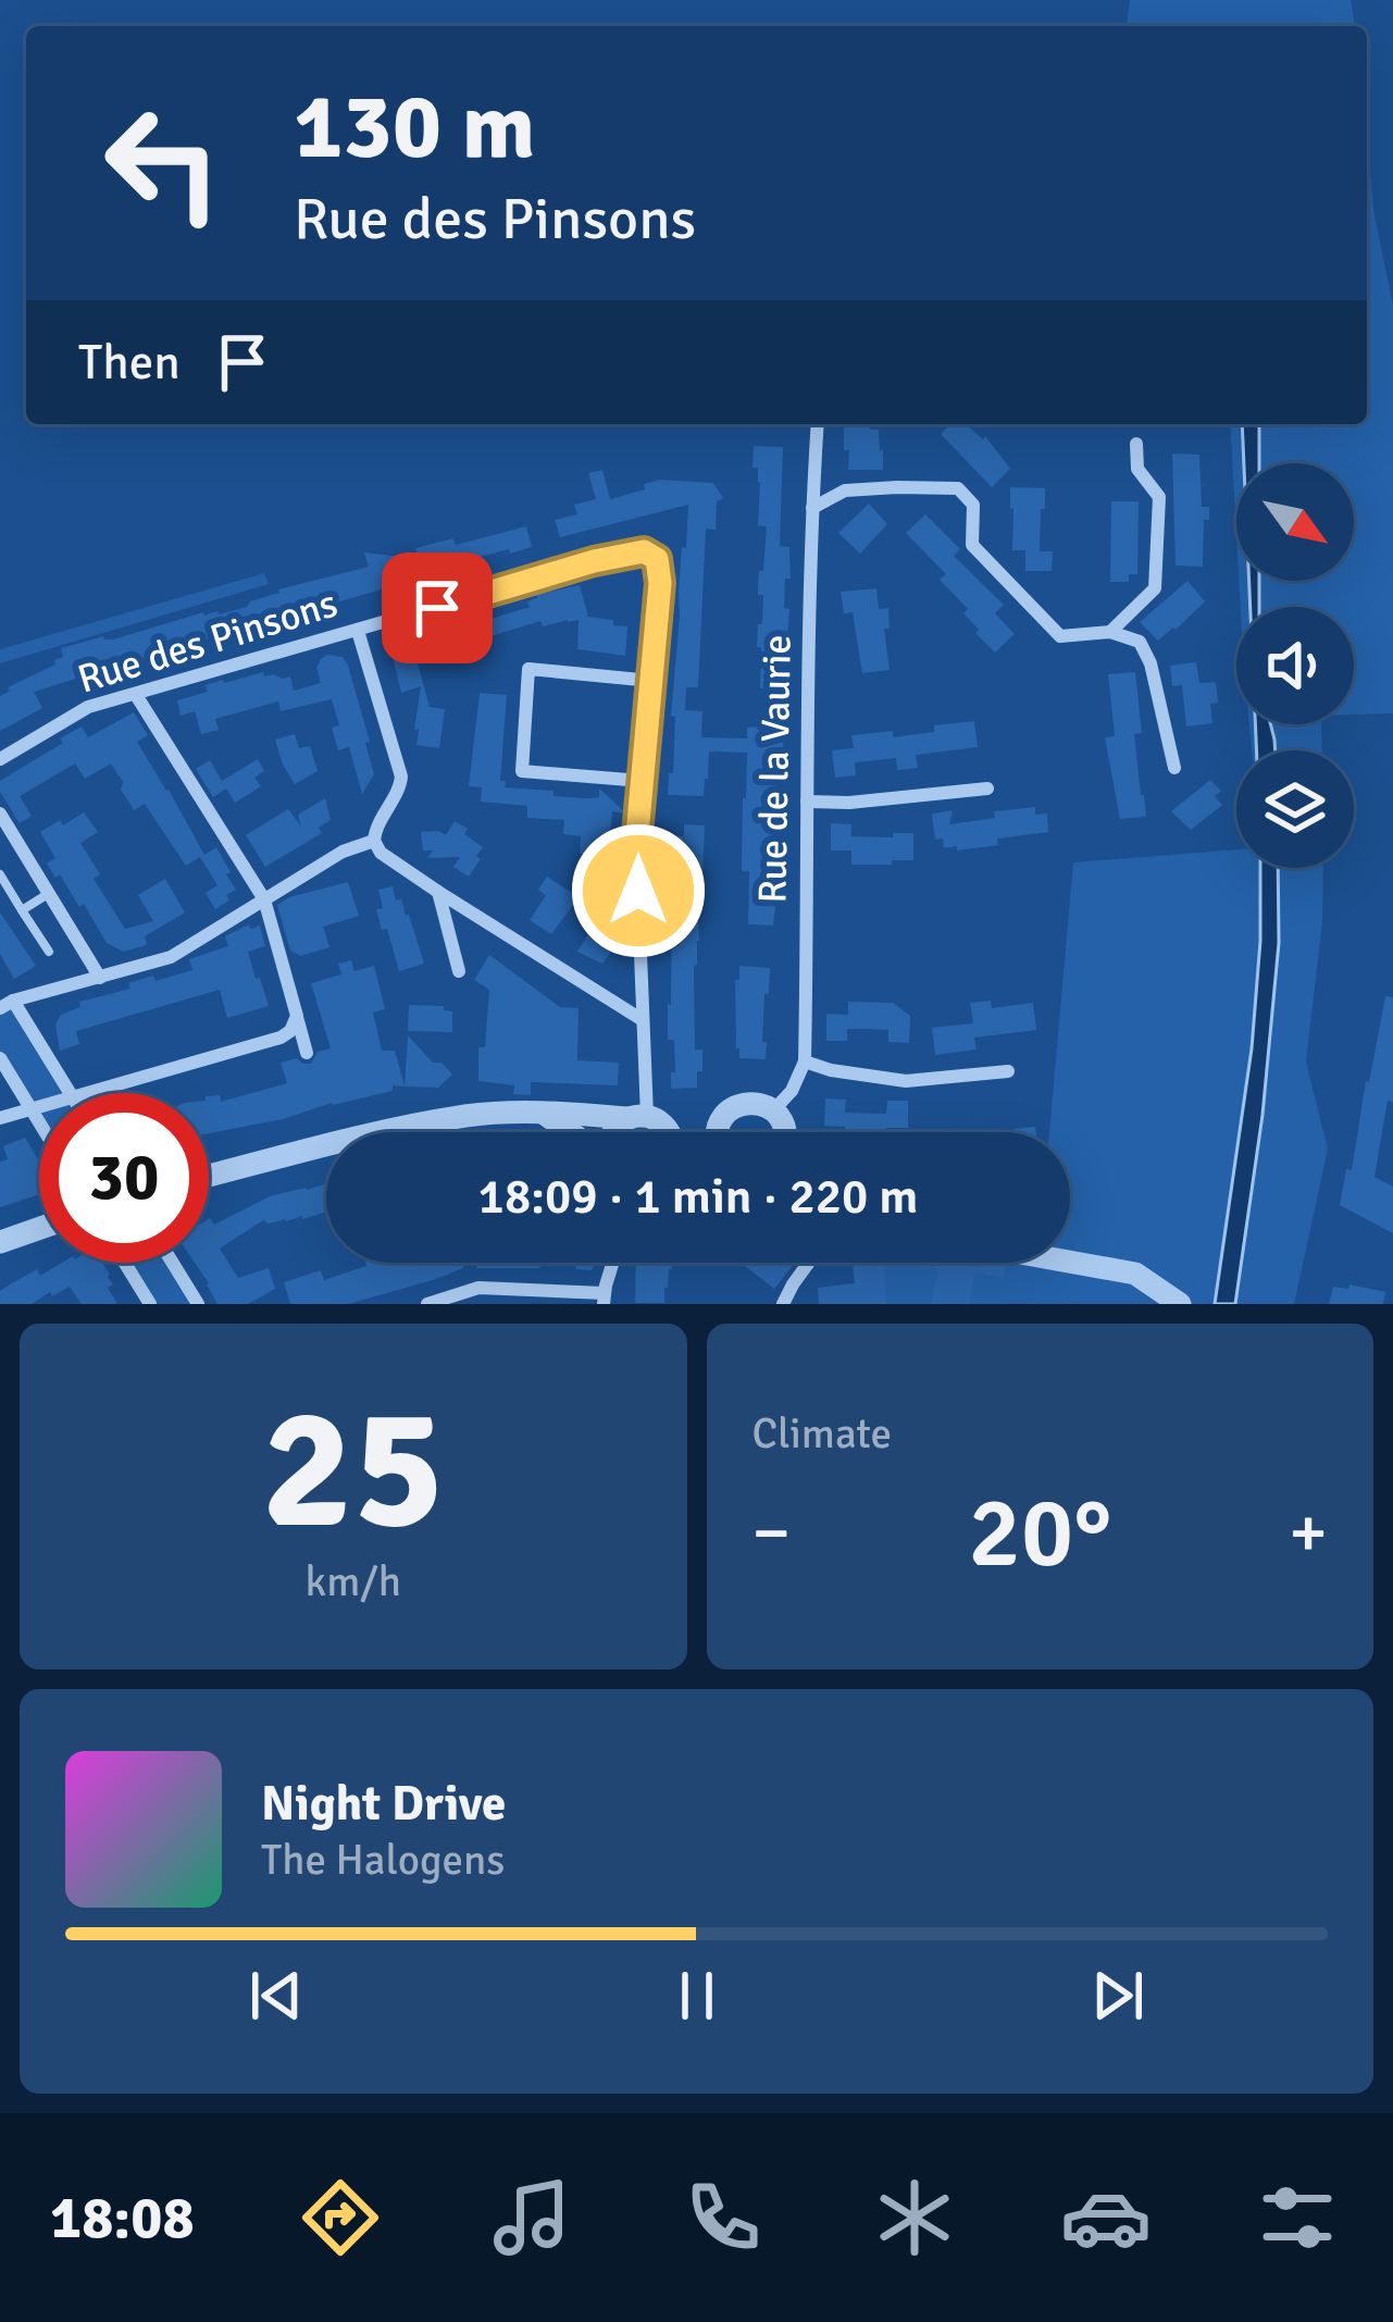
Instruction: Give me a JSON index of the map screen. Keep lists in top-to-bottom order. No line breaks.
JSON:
{"streets":{"street":["Rue des Pinsons","Rue de la Vaurie"]},"north":"bottom right","page":{"turn":["130 m","Rue des Pinsons"],"then":"Then","limit":"30","trip":"18:09 · 1 min · 220 m","tile":[["25","km/h"],"Climate"],"heat":["−","20°","+"],"song":["Night Drive","The Halogens"],"tabs":"18:08"}}
